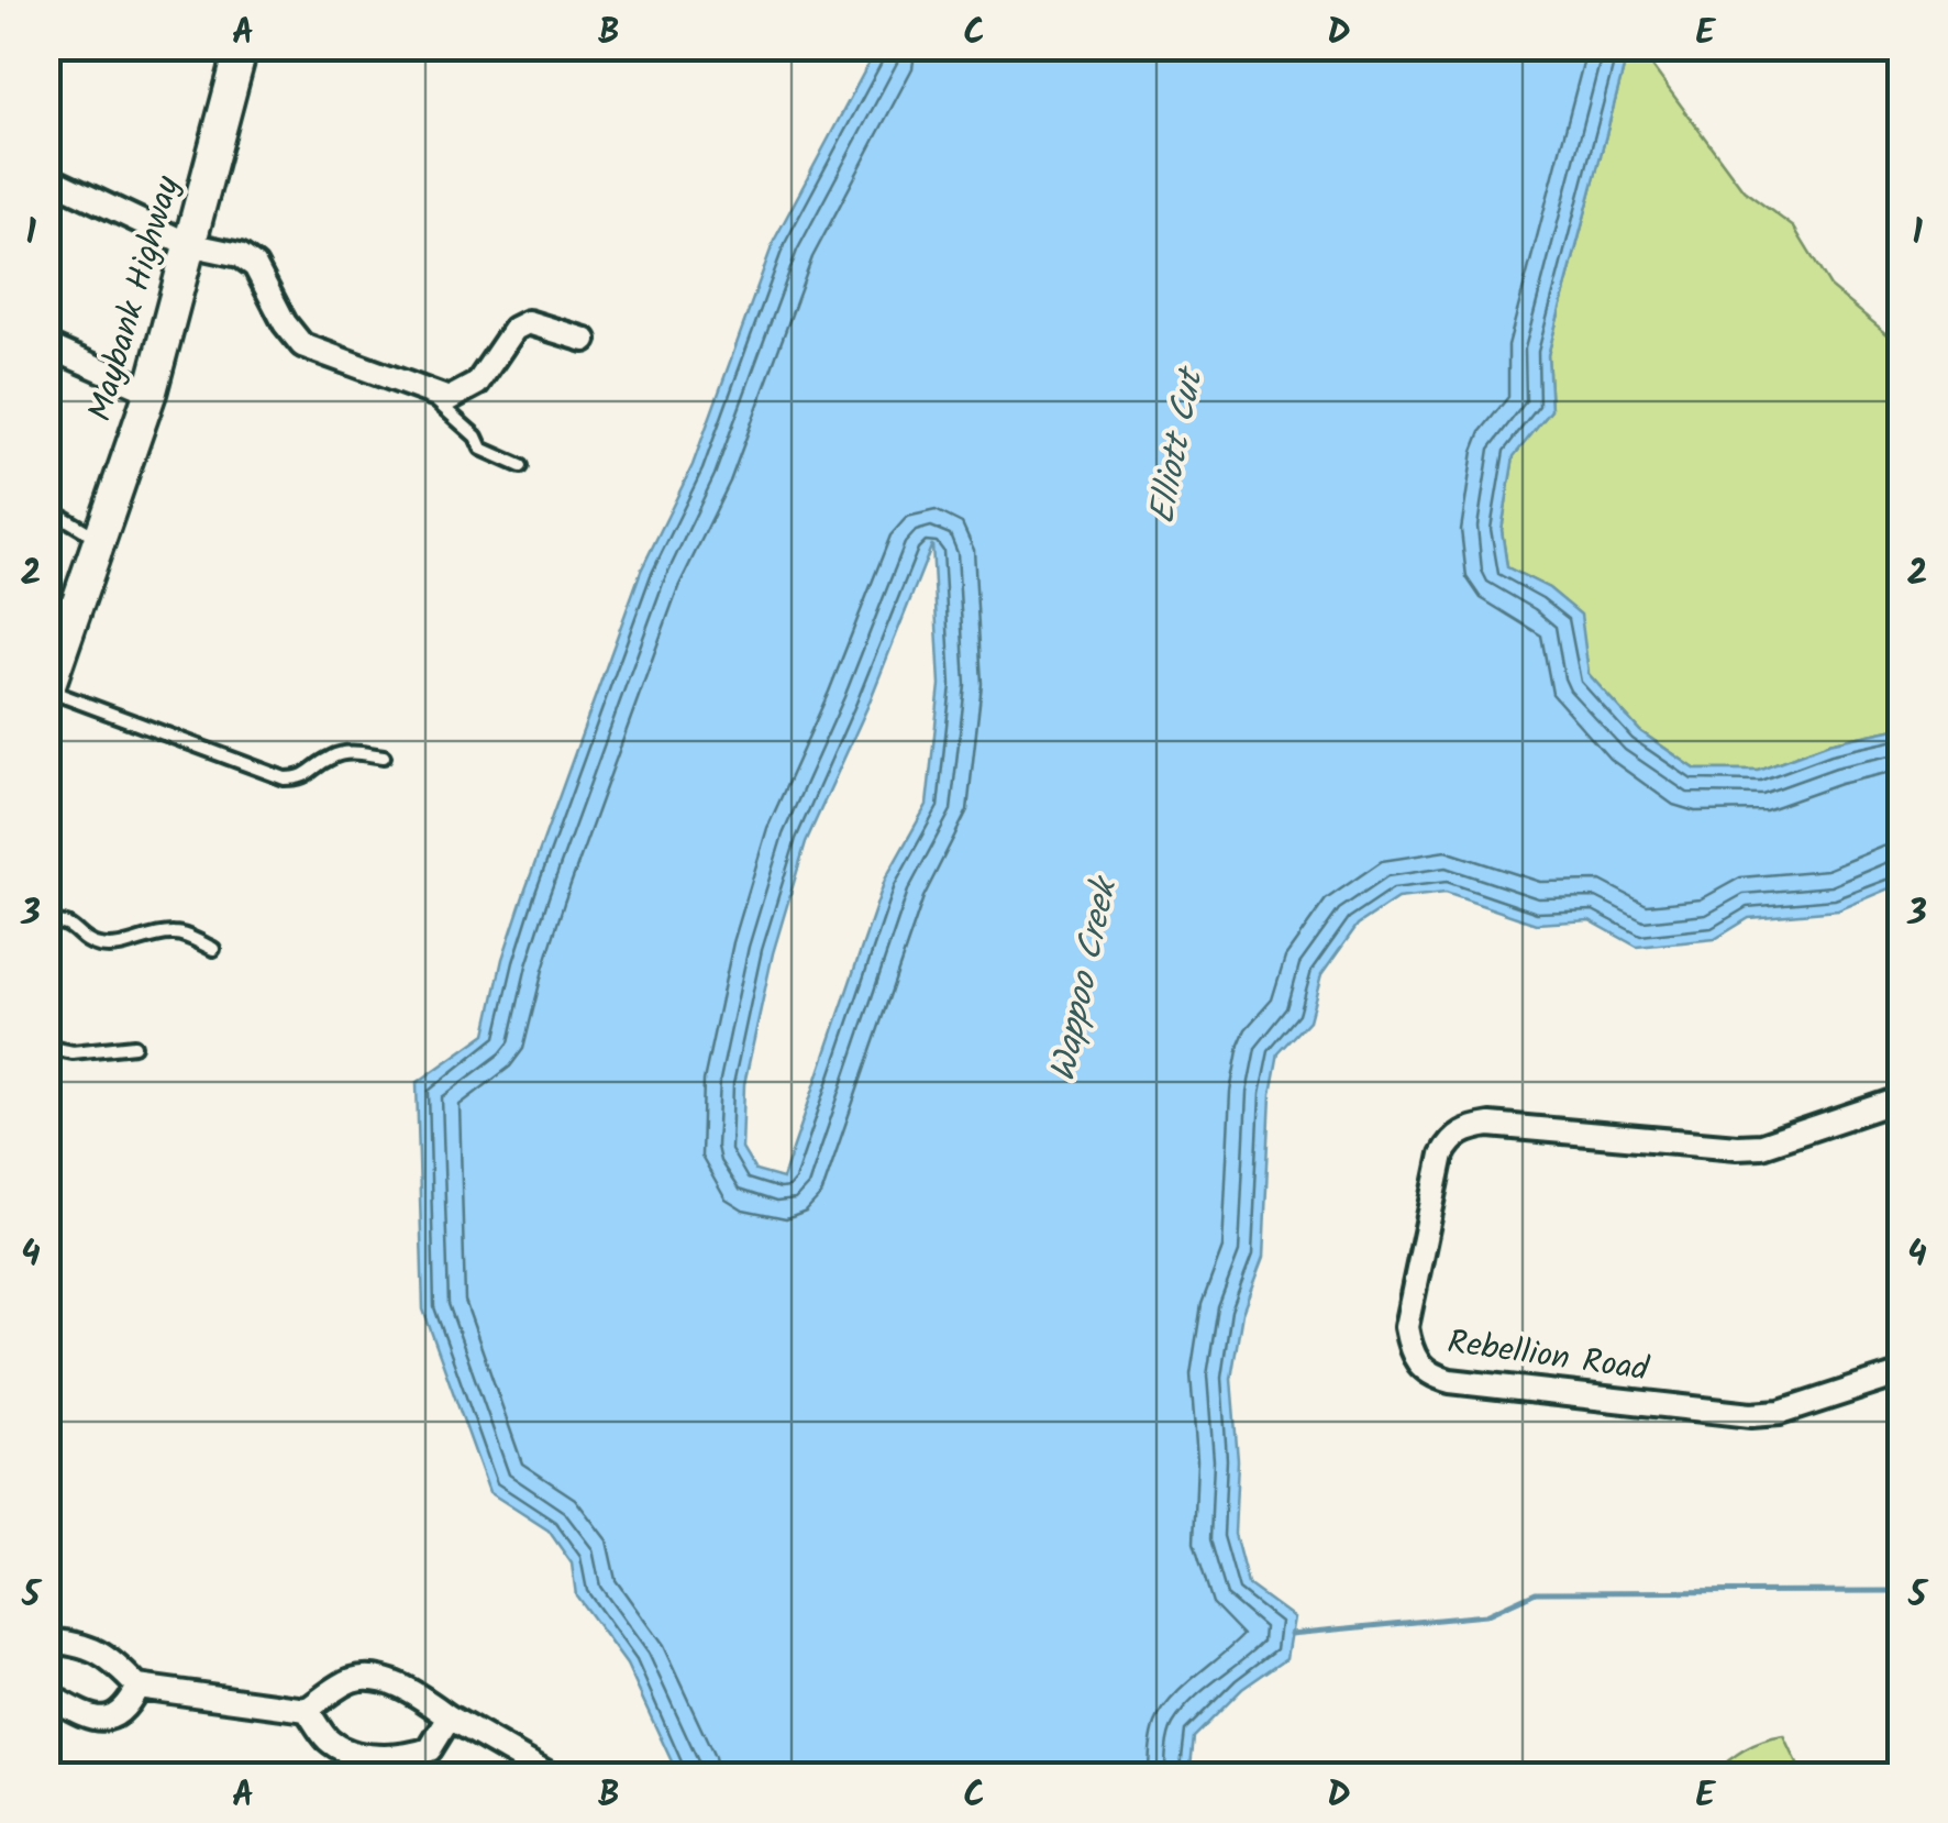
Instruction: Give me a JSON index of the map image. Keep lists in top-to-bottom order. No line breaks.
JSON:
{"streets":{"main road":["Maybank Highway"],"street":["Rebellion Road"]},"water":["Elliott Cut","Wappoo Creek"],"grid":{"columns":["A","B","C","D","E"],"rows":["1","2","3","4","5"]}}
